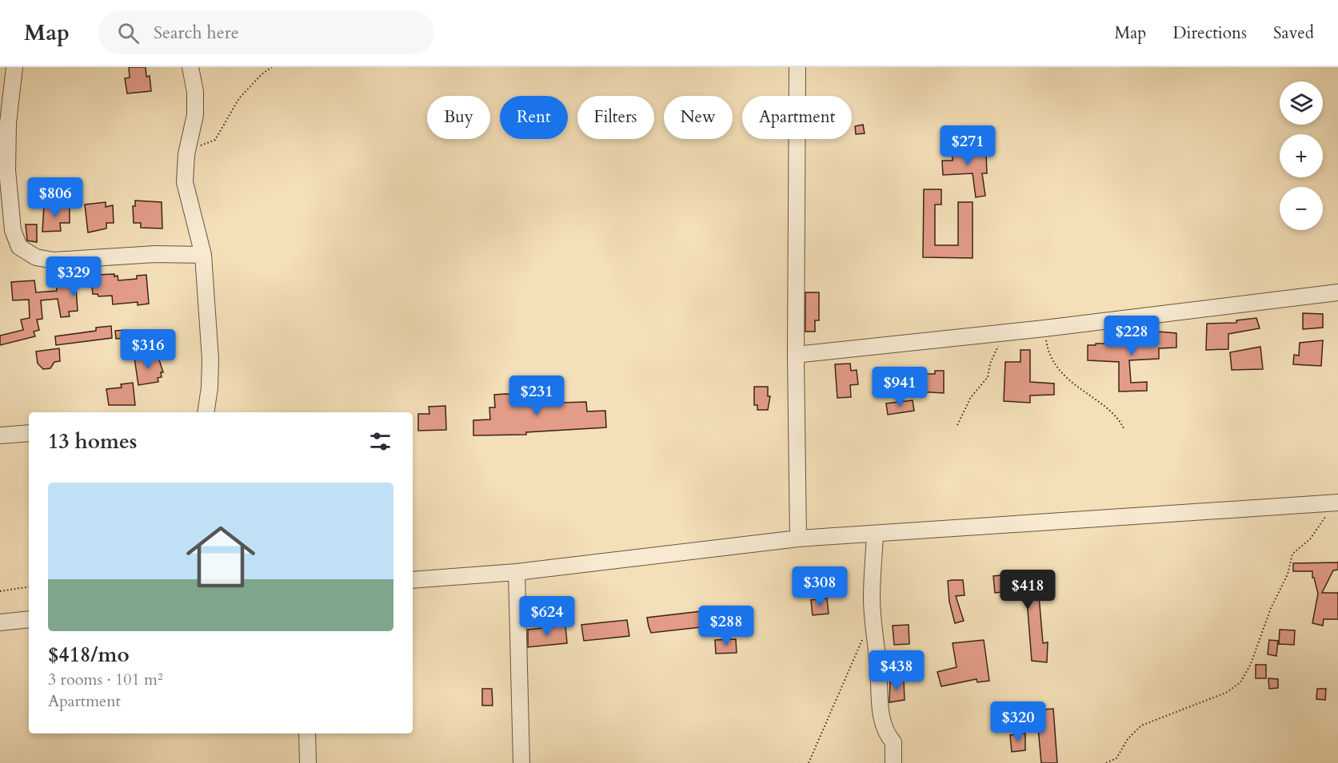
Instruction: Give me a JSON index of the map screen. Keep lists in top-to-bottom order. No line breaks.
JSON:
{"page":{"header":"Map","search":"Search here","nav":["Map","Directions","Saved"],"map_buttons":["+","−"],"chip":["Buy","Rent","Filters","New","Apartment"],"price":["$271","$806","$329","$228","$316","$941","$231","$308","$418","$624","$288","$438","$320"],"heading":"13 homes","list":[{"name":"$418/mo","note":"3 rooms · 101 m² · Apartment"}]}}
